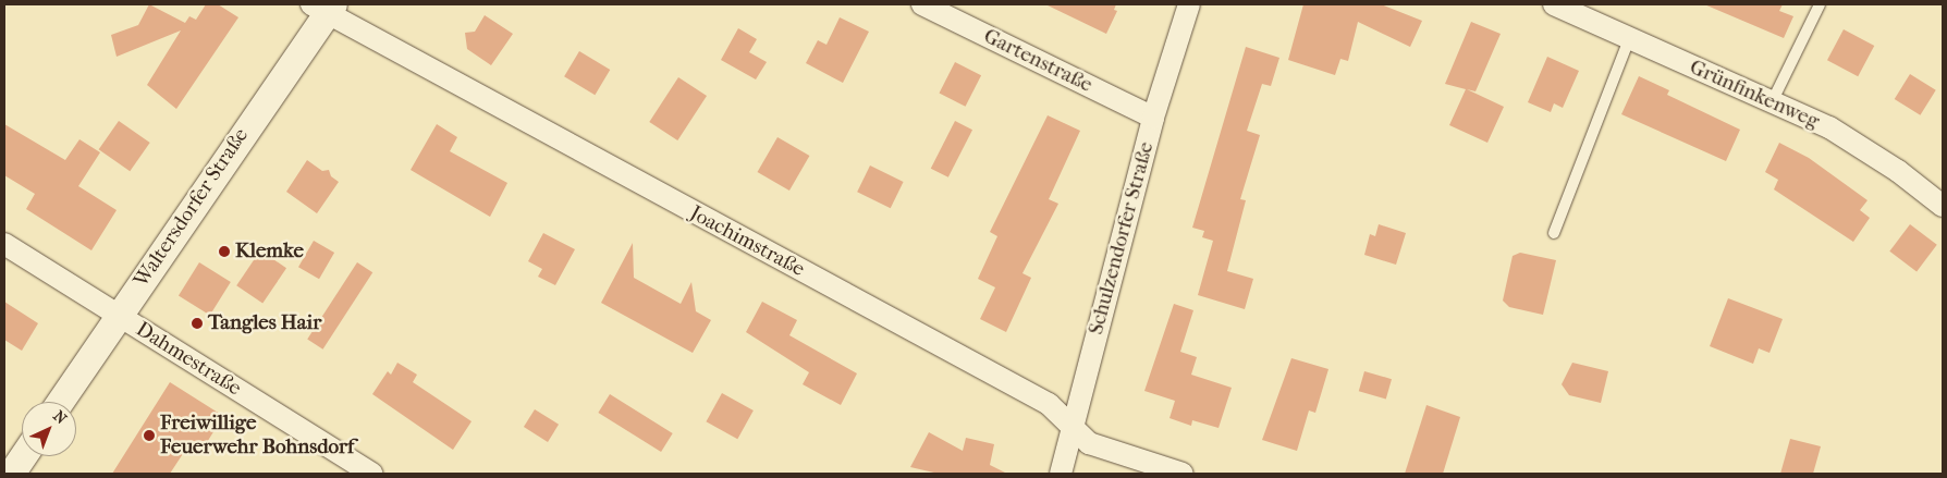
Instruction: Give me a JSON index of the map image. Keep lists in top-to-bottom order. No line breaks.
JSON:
{"streets":{"street":["Gartenstraße","Grünfinkenweg","Waltersdorfer Straße","Schulzendorfer Straße","Joachimstraße","Dahmestraße"]},"crossings":[["Gartenstraße","Schulzendorfer Straße"],["Waltersdorfer Straße","Joachimstraße"],["Waltersdorfer Straße","Dahmestraße"],["Schulzendorfer Straße","Joachimstraße"]],"places":["Klemke","Tangles Hair","Freiwillige Feuerwehr Bohnsdorf"],"north":"top right"}
